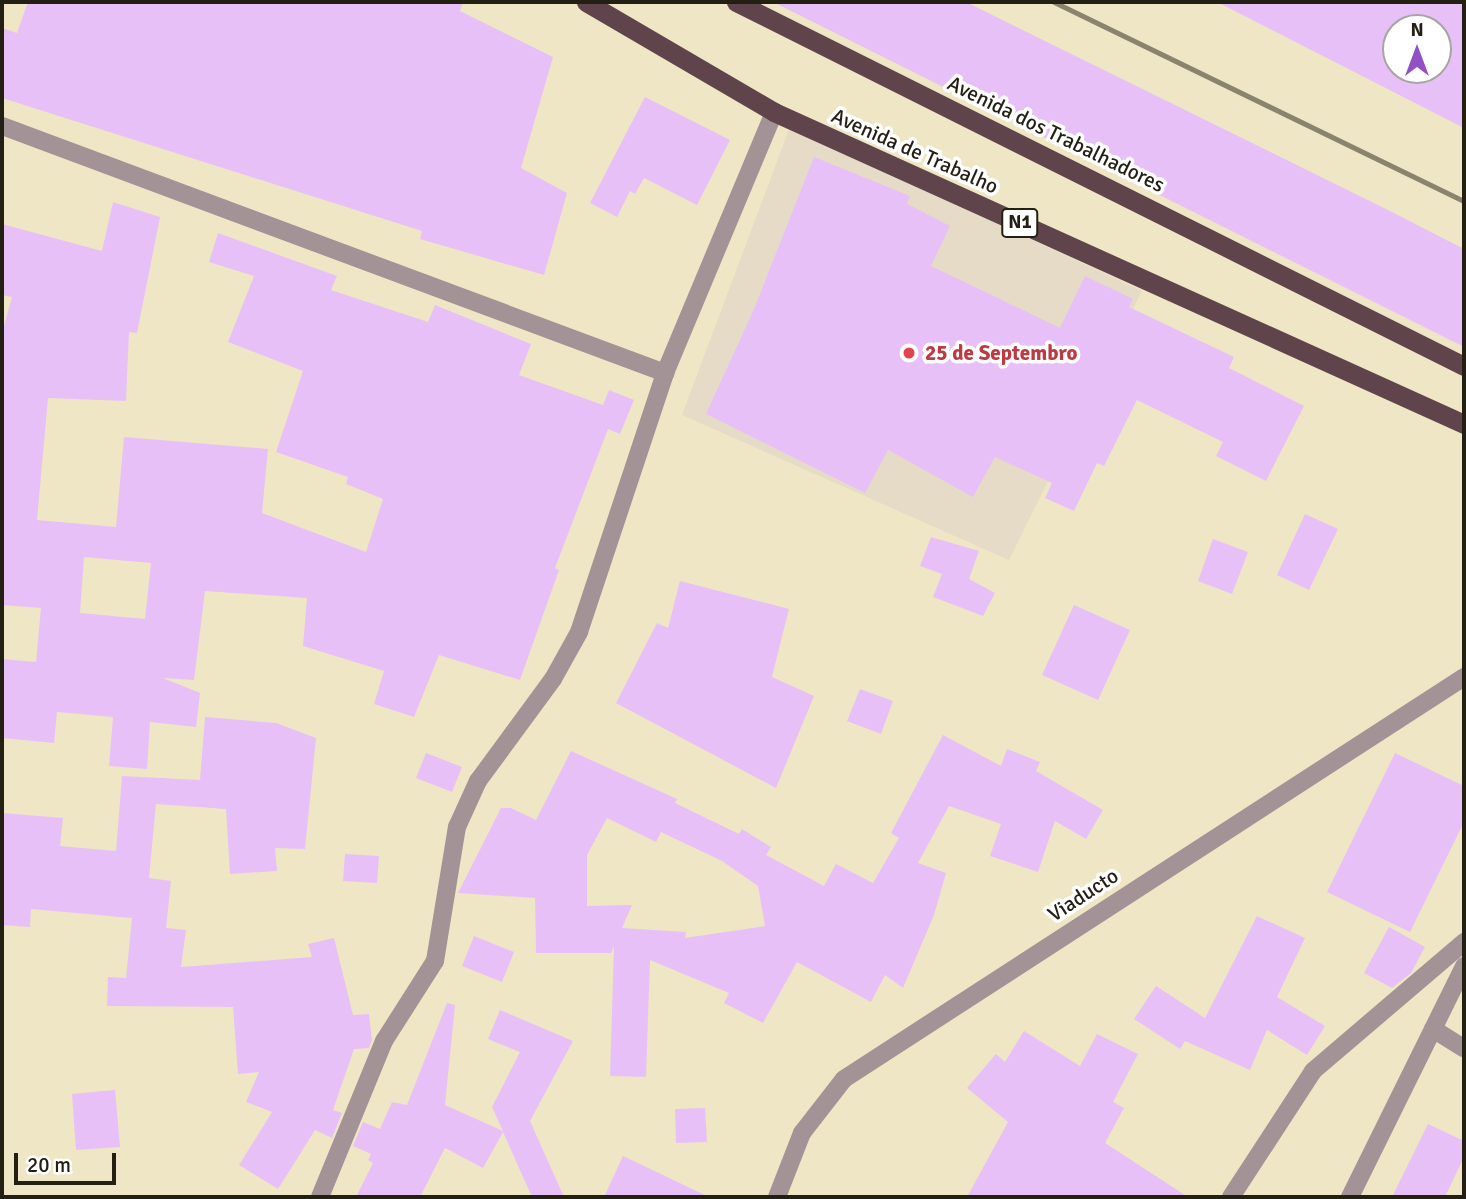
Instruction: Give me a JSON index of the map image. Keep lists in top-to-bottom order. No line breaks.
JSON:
{"streets":{"highway":["Avenida dos Trabalhadores","Avenida de Trabalho","N1"],"street":["Viaducto"]},"places":["25 de Septembro"],"scale_bar":"20 m","north":"top"}
